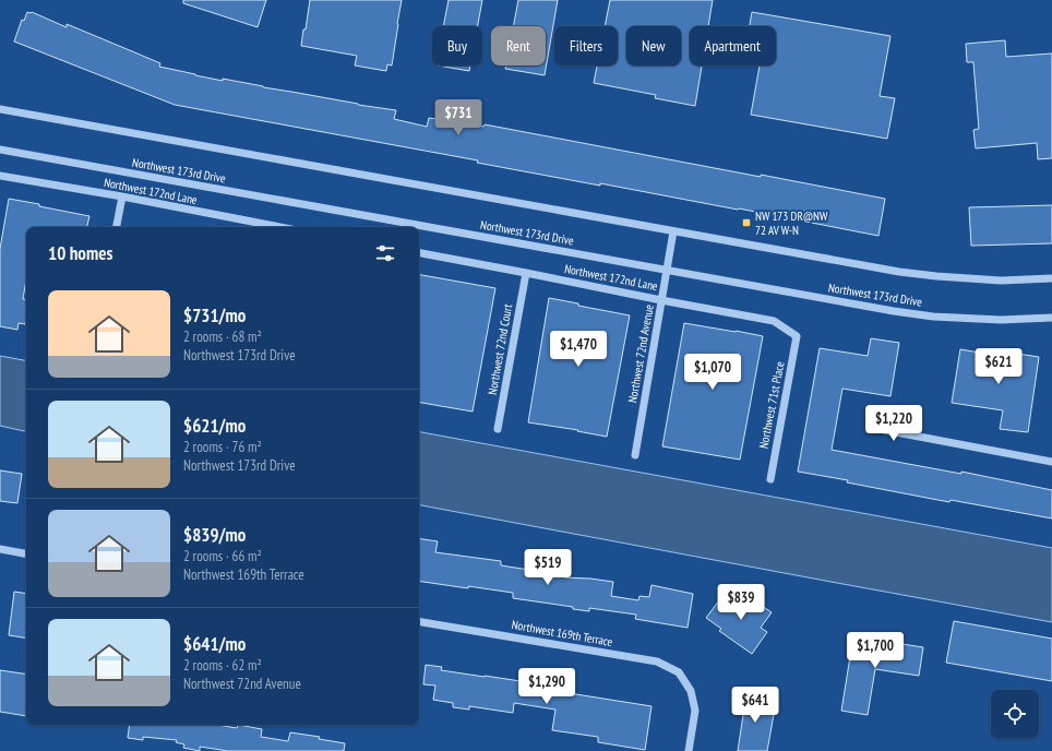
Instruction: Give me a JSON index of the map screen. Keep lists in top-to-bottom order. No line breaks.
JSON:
{"streets":{"street":["Northwest 173rd Drive","Northwest 172nd Lane","Northwest 72nd Court","Northwest 72nd Avenue","Northwest 71st Place","Northwest 169th Terrace"]},"crossings":[["Northwest 173rd Drive","Northwest 72nd Avenue"],["Northwest 172nd Lane","Northwest 72nd Court"],["Northwest 172nd Lane","Northwest 72nd Avenue"],["Northwest 172nd Lane","Northwest 71st Place"]],"places":{"transit":["NW 173 DR@NW 72 AV W-N"]},"page":{"chip":["Buy","Rent","Filters","New","Apartment"],"price":["$731","$1,470","$621","$1,070","$1,220","$519","$839","$1,700","$1,290","$641"],"heading":"10 homes","list":[{"name":"$731/mo","note":"2 rooms · 68 m² · Northwest 173rd Drive"},{"name":"$621/mo","note":"2 rooms · 76 m² · Northwest 173rd Drive"},{"name":"$839/mo","note":"2 rooms · 66 m² · Northwest 169th Terrace"},{"name":"$641/mo","note":"2 rooms · 62 m² · Northwest 72nd Avenue"}]}}
